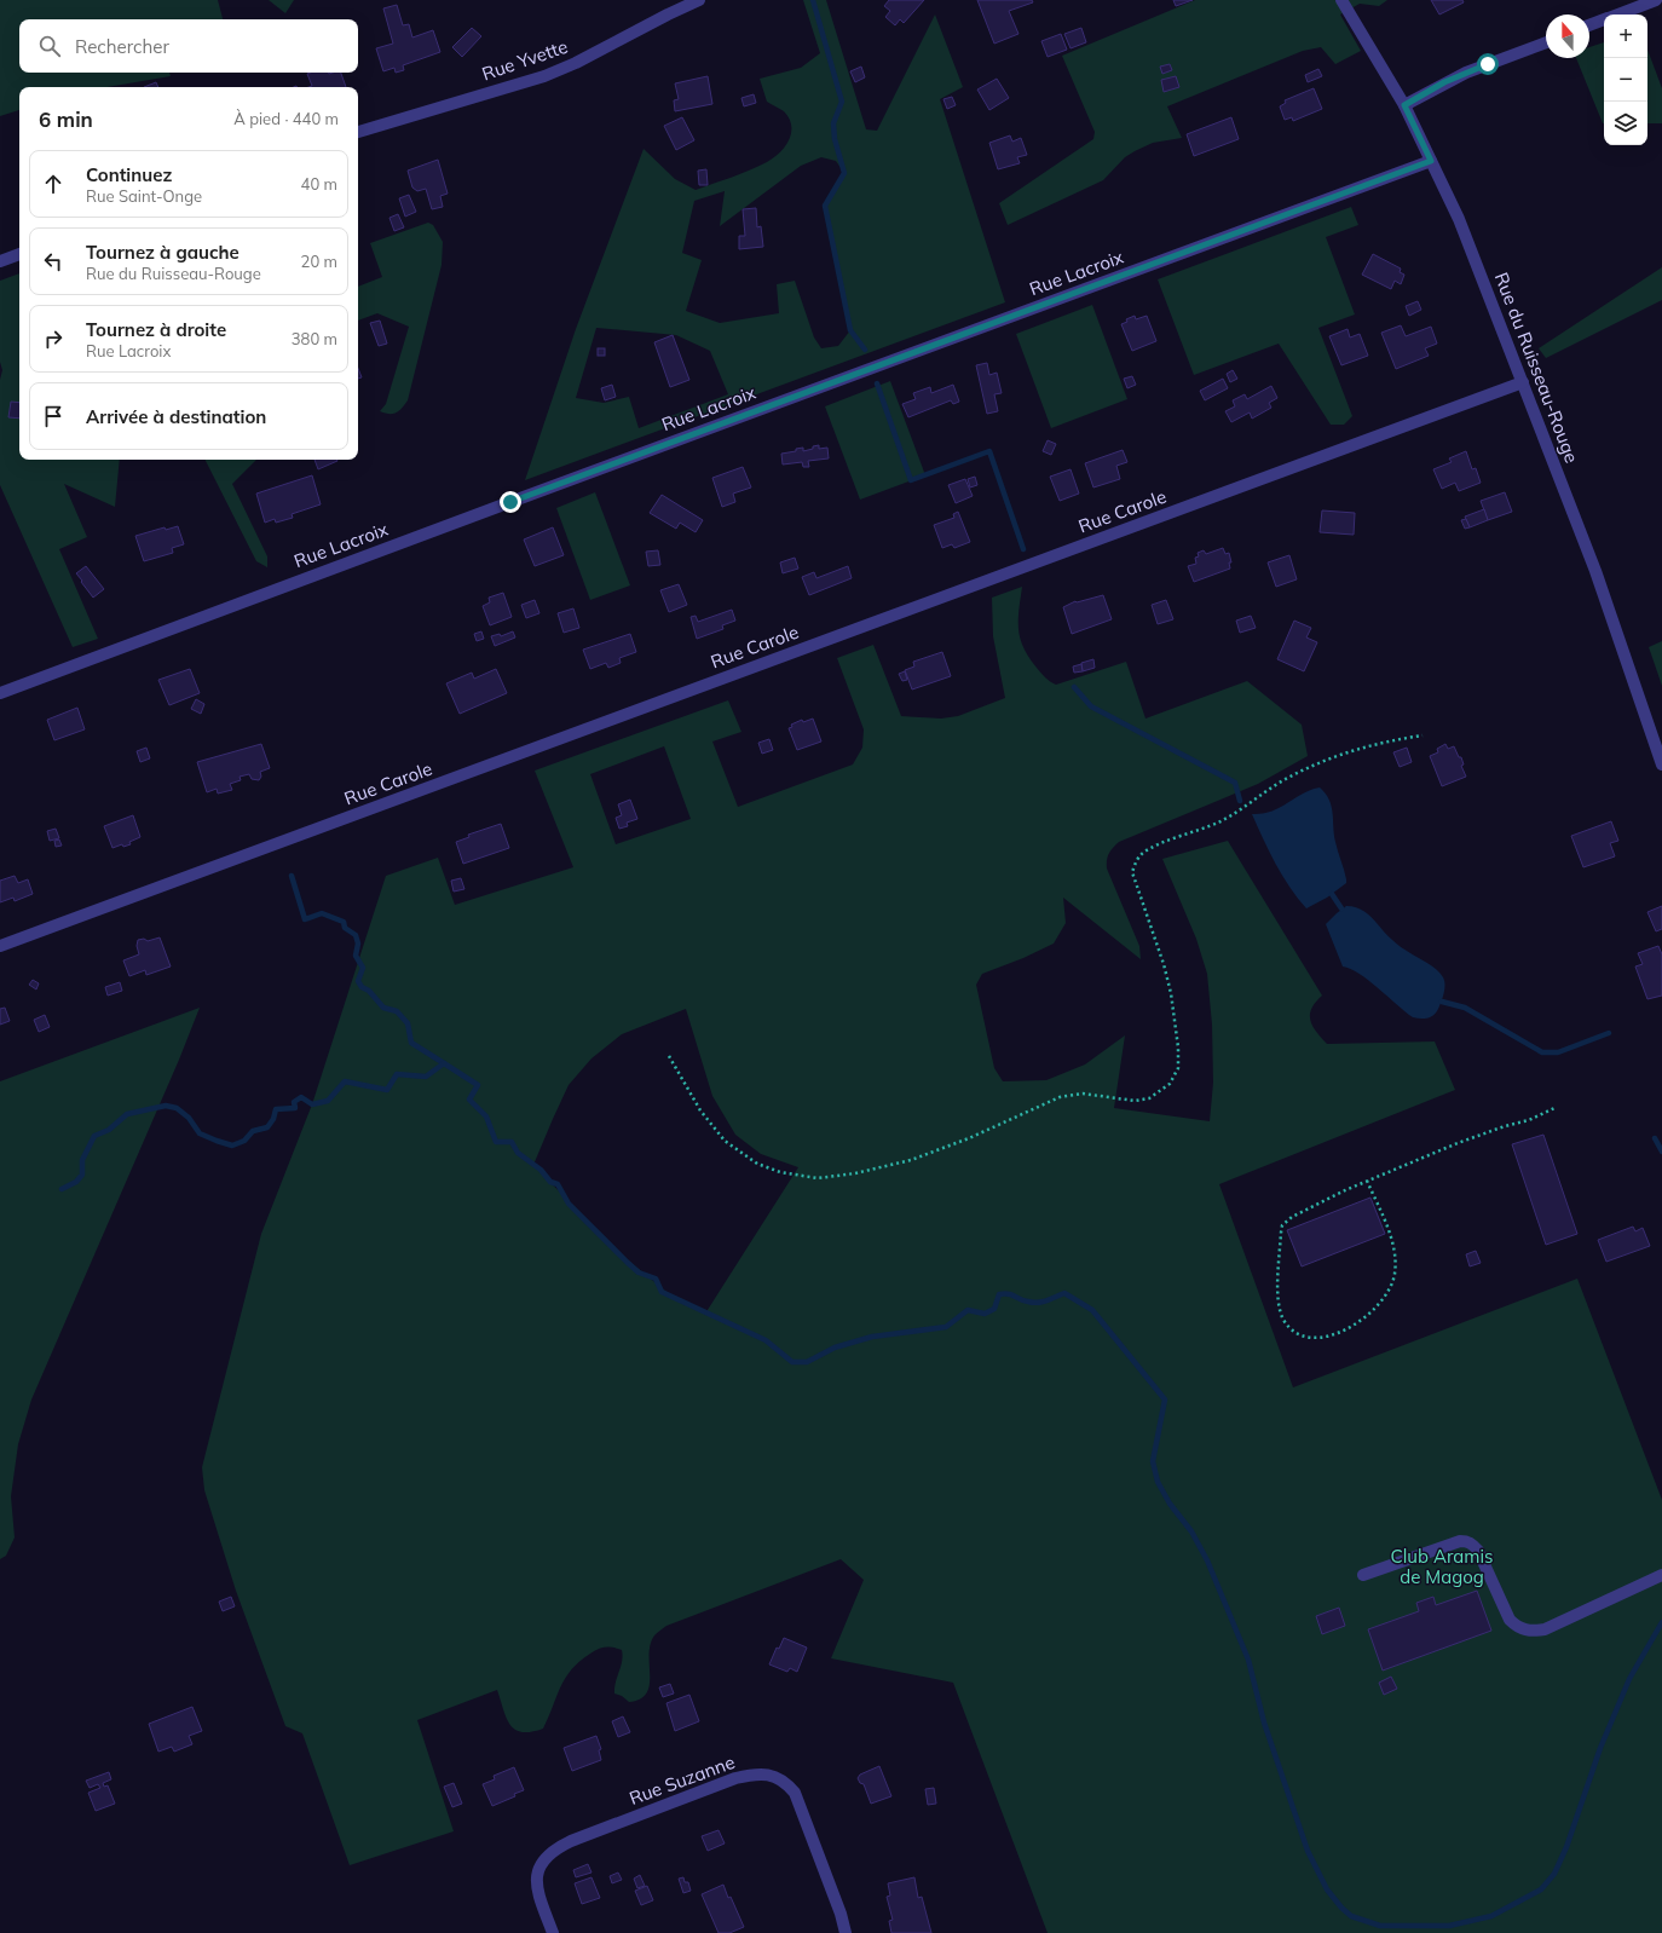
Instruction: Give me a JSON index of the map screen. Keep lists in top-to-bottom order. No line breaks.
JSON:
{"streets":{"street":["Rue Yvette","Rue Lacroix","Rue du Ruisseau-Rouge","Rue Carole","Rue Suzanne"]},"crossings":[["Rue Lacroix","Rue du Ruisseau-Rouge"],["Rue du Ruisseau-Rouge","Rue Carole"]],"parks":["Club Aramis de Magog"],"north":"top","page":{"map_buttons":["+","−"],"search":"Rechercher","heading":["6 min","À pied · 440 m"],"list":[["Continuez","Rue Saint-Onge","40 m"],["Tournez à gauche","Rue du Ruisseau-Rouge","20 m"],["Tournez à droite","Rue Lacroix","380 m"],"Arrivée à destination"]}}
